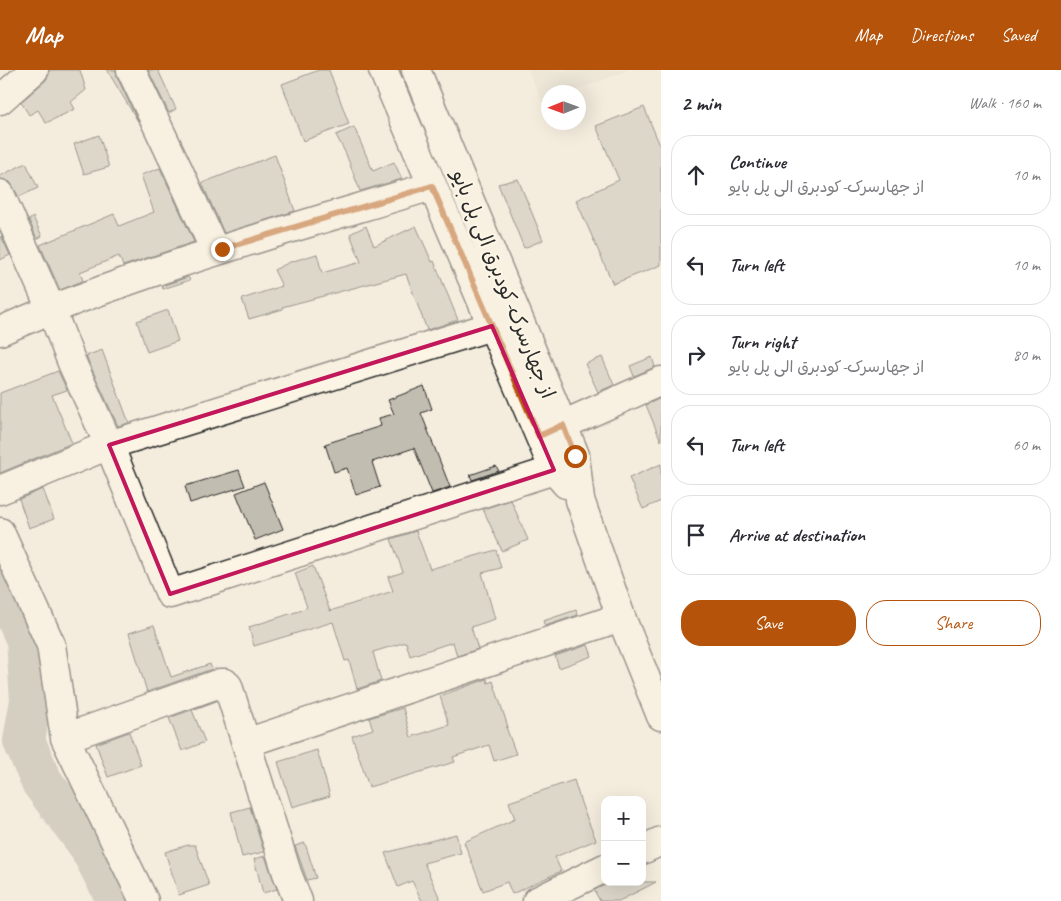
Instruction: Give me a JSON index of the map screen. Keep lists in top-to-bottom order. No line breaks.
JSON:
{"streets":{"street":["از جهارسرک-کودبرق الی پل بایو"]},"north":"left","page":{"header":"Map","nav":["Map","Directions","Saved"],"heading":["2 min","Walk · 160 m"],"list":[["Continue","از جهارسرک-کودبرق الی پل بایو","10 m"],["Turn left","10 m"],["Turn right","از جهارسرک-کودبرق الی پل بایو","80 m"],["Turn left","60 m"],"Arrive at destination"],"buttons":["Save","Share"],"map_buttons":["+","−"]}}
